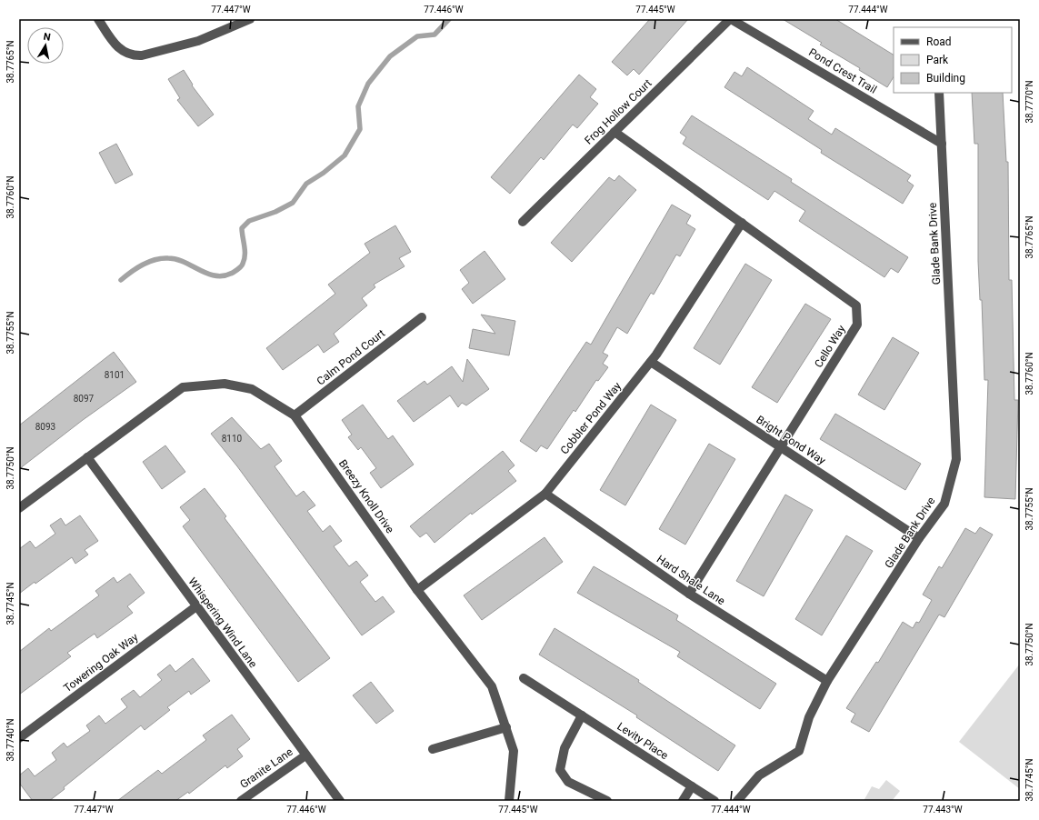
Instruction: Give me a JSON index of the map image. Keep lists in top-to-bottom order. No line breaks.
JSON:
{"streets":{"street":["Pond Crest Trail","Frog Hollow Court","Glade Bank Drive","Cello Way","Calm Pond Court","Cobbler Pond Way","Bright Pond Way","Breezy Knoll Drive","Hard Shale Lane","Whispering Wind Lane","Towering Oak Way","Levity Place","Granite Lane"]},"crossings":[["Pond Crest Trail","Frog Hollow Court"],["Pond Crest Trail","Glade Bank Drive"],["Frog Hollow Court","Cello Way"],["Glade Bank Drive","Bright Pond Way"],["Glade Bank Drive","Hard Shale Lane"],["Cello Way","Cobbler Pond Way"],["Cello Way","Bright Pond Way"],["Cello Way","Hard Shale Lane"],["Calm Pond Court","Breezy Knoll Drive"],["Cobbler Pond Way","Bright Pond Way"],["Cobbler Pond Way","Breezy Knoll Drive"],["Cobbler Pond Way","Hard Shale Lane"],["Breezy Knoll Drive","Whispering Wind Lane"],["Whispering Wind Lane","Towering Oak Way"],["Whispering Wind Lane","Granite Lane"]],"house_numbers":["8101","8097","8093","8110"],"legend":["Road","Park","Building"],"north":"top","coordinates":["77.447°W","77.446°W","77.445°W","77.444°W","38.7765°N","38.7770°N","38.7760°N","38.7755°N","38.7750°N","38.7745°N","38.7740°N","77.443°W"]}
